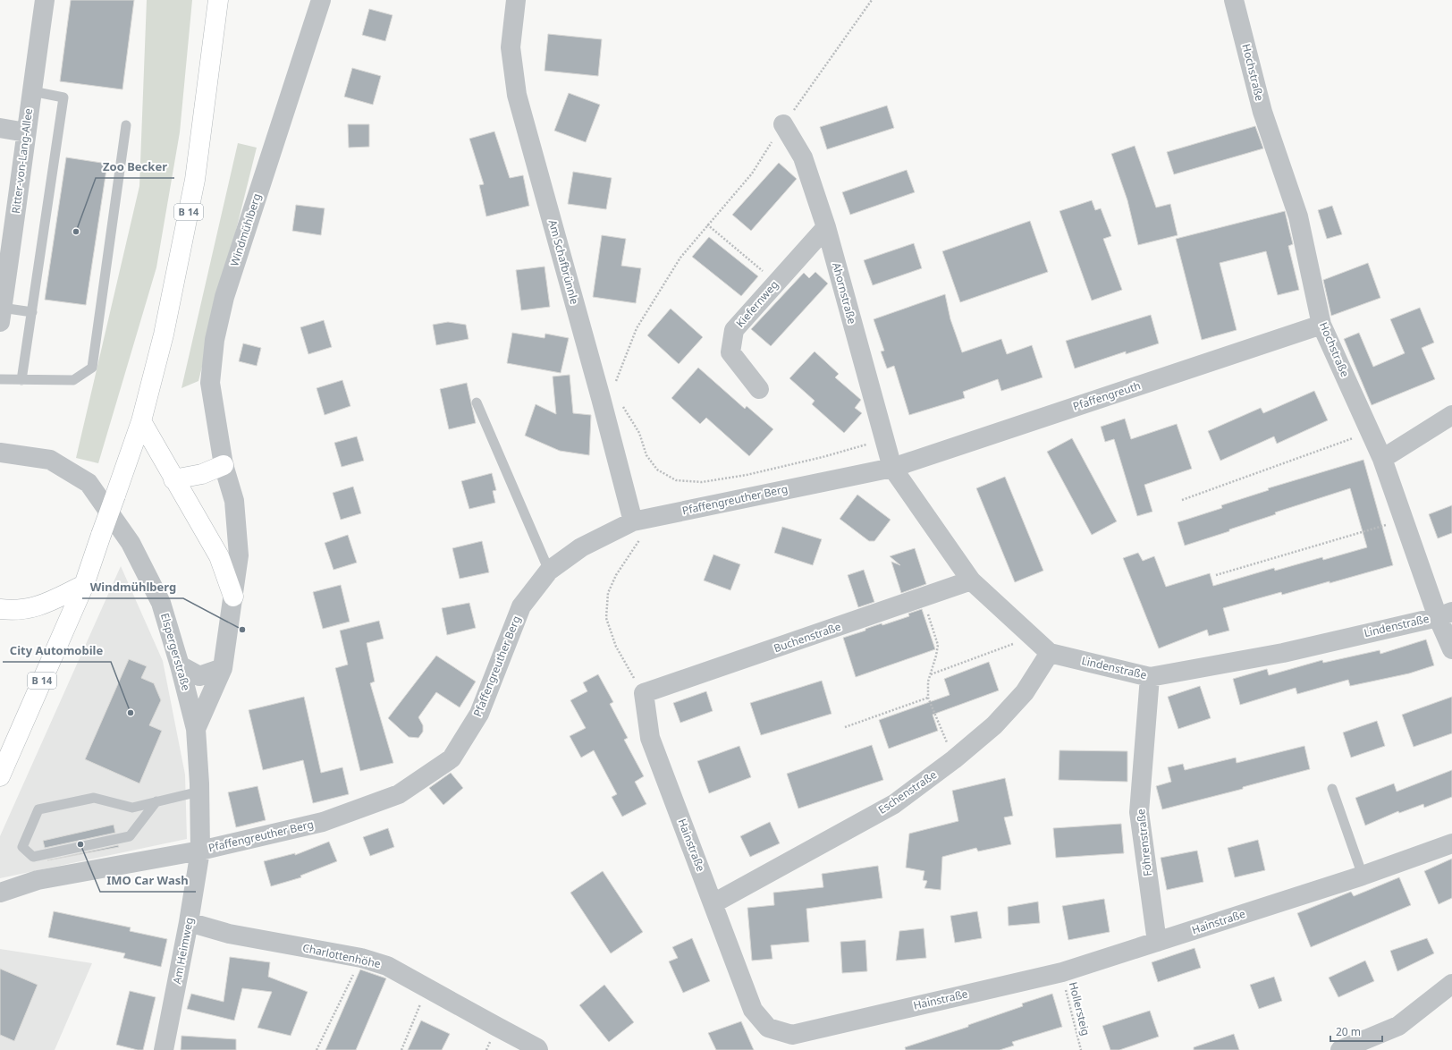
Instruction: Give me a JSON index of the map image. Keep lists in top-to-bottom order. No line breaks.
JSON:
{"streets":{"main road":["B 14"],"street":["Hochstraße","Ritter-von-Lang-Allee","Windmühlberg","Am Schafbrünnle","Ahornstraße","Kiefernweg","Pfaffengreuth","Pfaffengreuther Berg","Lindenstraße","Buchenstraße","Elspergerstraße","Eschenstraße","Föhrenstraße","Hainstraße","Am Heimweg","Charlottenhöhe"],"path":["Hollersteig"]},"crossings":[["Hochstraße","Pfaffengreuth"],["Hochstraße","Lindenstraße"],["Windmühlberg","Elspergerstraße"],["Am Schafbrünnle","Pfaffengreuther Berg"],["Ahornstraße","Kiefernweg"],["Ahornstraße","Pfaffengreuth"],["Ahornstraße","Pfaffengreuther Berg"],["Ahornstraße","Lindenstraße"],["Pfaffengreuth","Pfaffengreuther Berg"],["Pfaffengreuth","Lindenstraße"],["Pfaffengreuther Berg","Lindenstraße"],["Pfaffengreuther Berg","Elspergerstraße"],["Pfaffengreuther Berg","Am Heimweg"],["Lindenstraße","Buchenstraße"],["Lindenstraße","Eschenstraße"],["Lindenstraße","Föhrenstraße"],["Buchenstraße","Hainstraße"],["Elspergerstraße","Am Heimweg"],["Eschenstraße","Hainstraße"],["Föhrenstraße","Hainstraße"],["Hainstraße","Hollersteig"],["Am Heimweg","Charlottenhöhe"]],"places":["Zoo Becker","Windmühlberg","City Automobile","IMO Car Wash"],"scale_bar":"20 m"}
